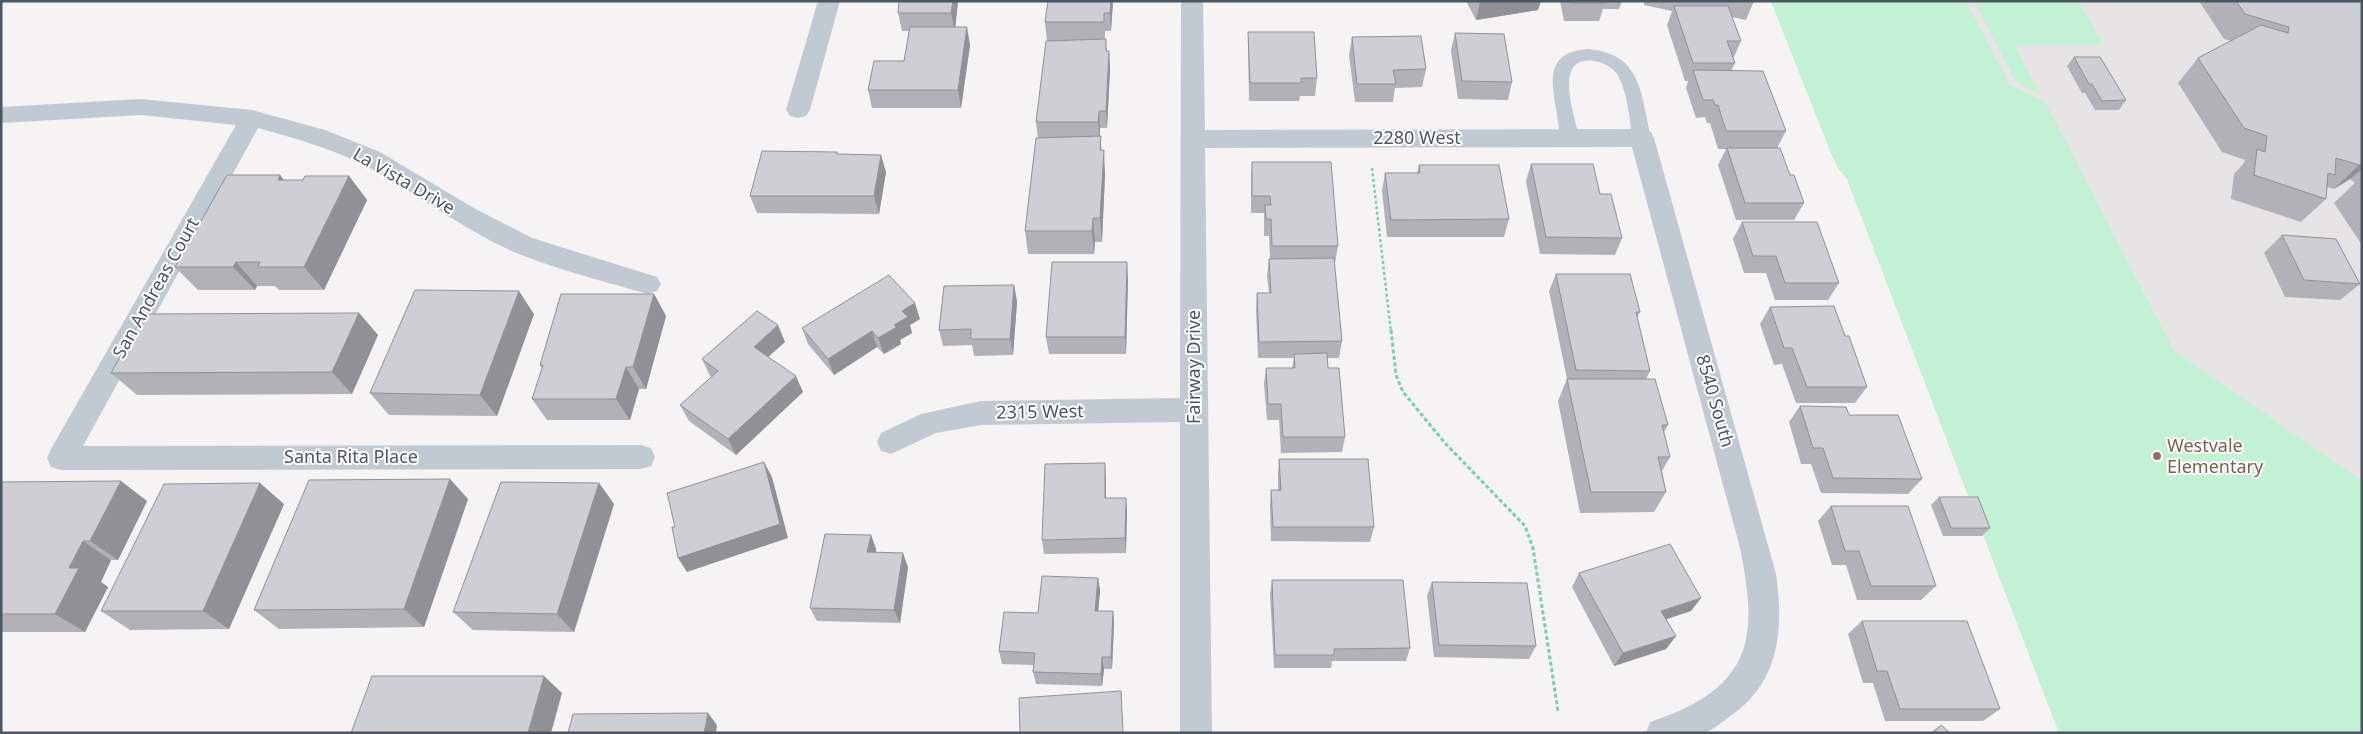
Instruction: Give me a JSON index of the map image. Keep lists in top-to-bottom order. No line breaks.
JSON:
{"streets":{"street":["2280 West","La Vista Drive","San Andreas Court","Fairway Drive","8540 South","2315 West","Santa Rita Place"]},"crossings":[["2280 West","Fairway Drive"],["2280 West","8540 South"],["La Vista Drive","San Andreas Court"],["San Andreas Court","Santa Rita Place"],["Fairway Drive","2315 West"]],"places":["Westvale Elementary"]}
